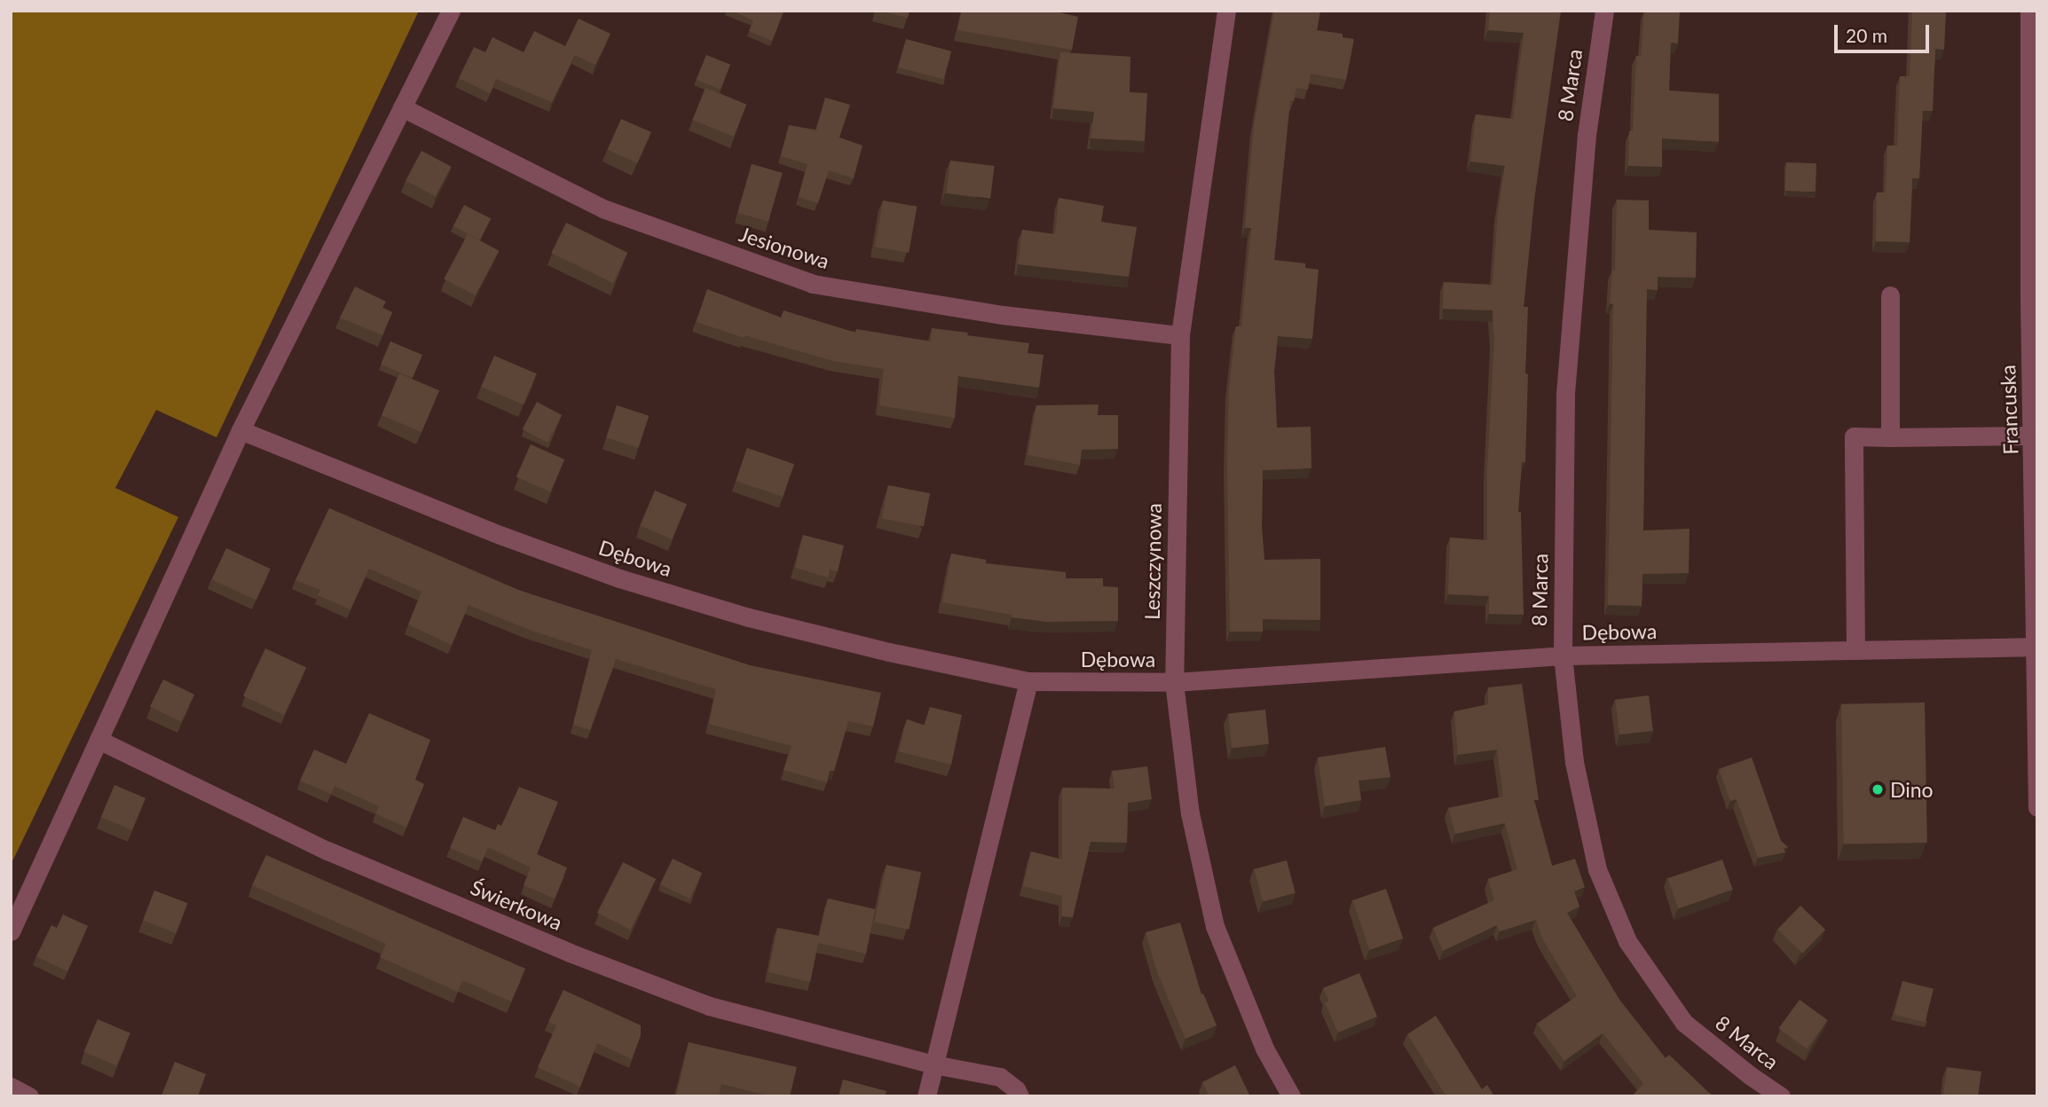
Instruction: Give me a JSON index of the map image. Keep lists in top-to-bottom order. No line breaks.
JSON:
{"streets":{"street":["8 Marca","Jesionowa","Francuska","Dębowa","Leszczynowa","Świerkowa"]},"crossings":[["8 Marca","Dębowa"],["Jesionowa","Leszczynowa"],["Francuska","Dębowa"],["Dębowa","Leszczynowa"]],"places":["Dino"],"scale_bar":"20 m"}
